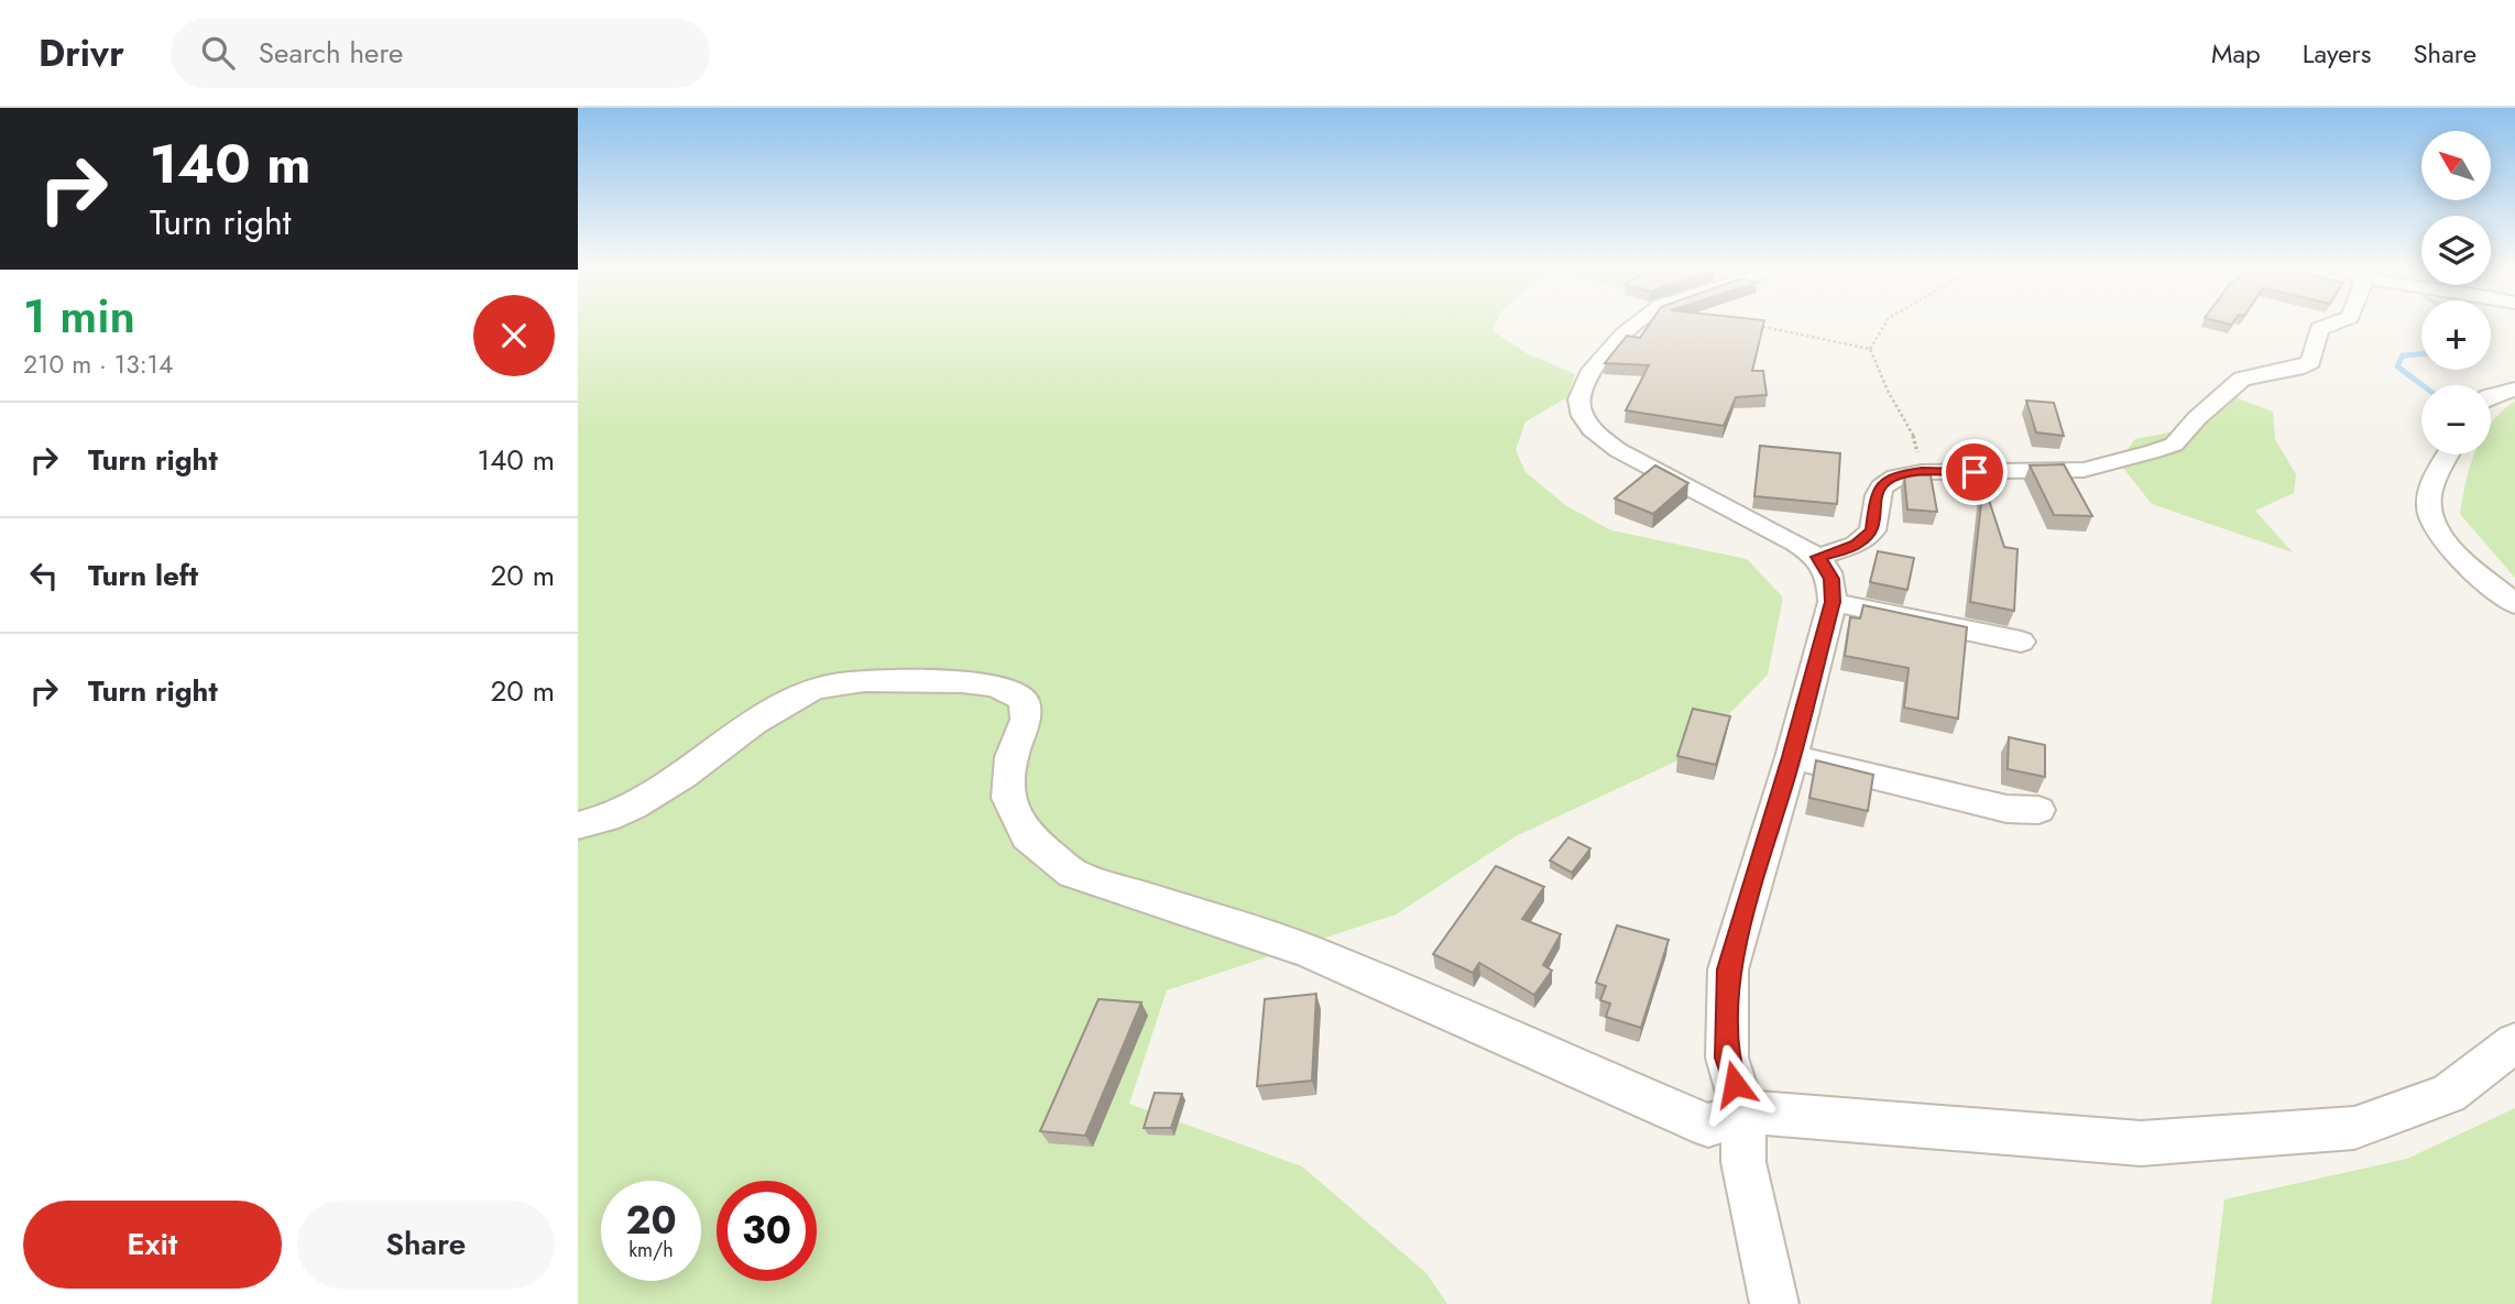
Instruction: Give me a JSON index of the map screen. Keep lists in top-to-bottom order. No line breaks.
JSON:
{"north":"top left","page":{"header":"Drivr","search":"Search here","nav":["Map","Layers","Share"],"turn":["140 m","Turn right"],"map_buttons":["+","−"],"heading":["1 min","210 m · 13:14"],"list":[{"name":"Turn right","value":"140 m"},{"name":"Turn left","value":"20 m"},{"name":"Turn right","value":"20 m"}],"speed":"20 km/h","limit":"30","buttons":["Exit","Share"]}}
